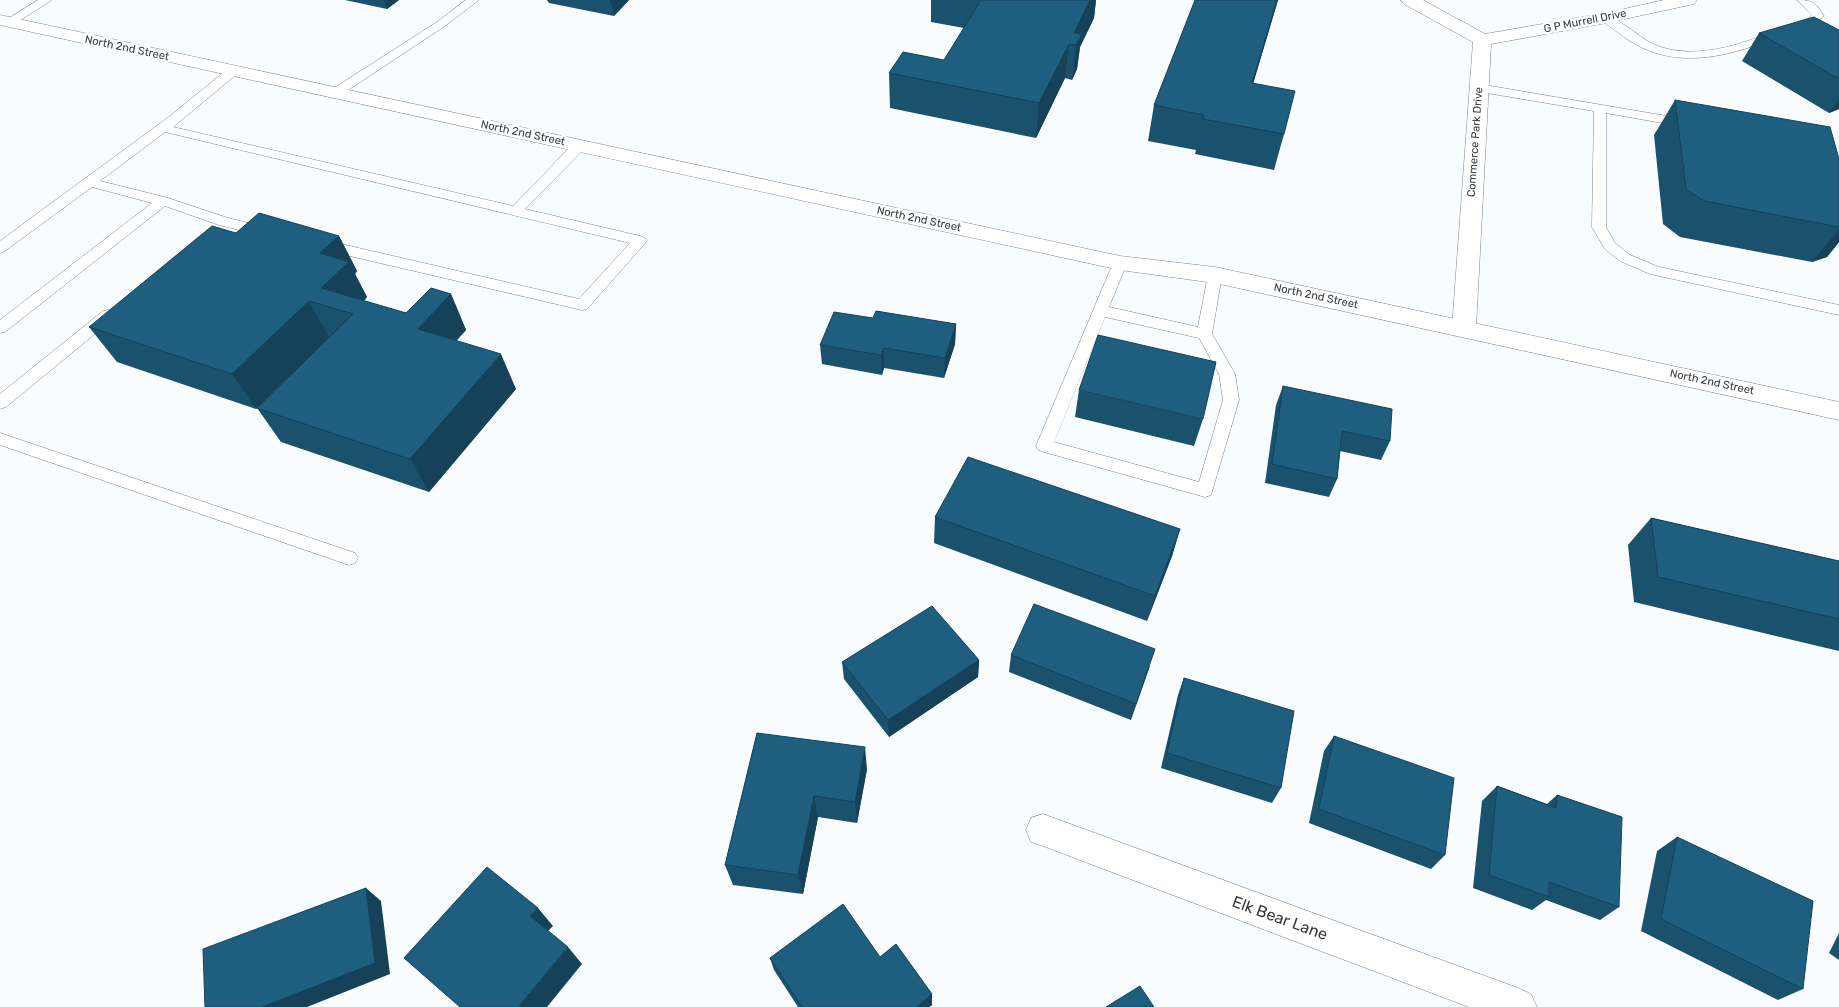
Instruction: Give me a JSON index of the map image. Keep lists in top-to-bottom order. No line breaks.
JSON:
{"streets":{"main road":["G P Murrell Drive","North 2nd Street","Commerce Park Drive","Elk Bear Lane"]},"crossings":[["G P Murrell Drive","Commerce Park Drive"],["North 2nd Street","Commerce Park Drive"]]}
